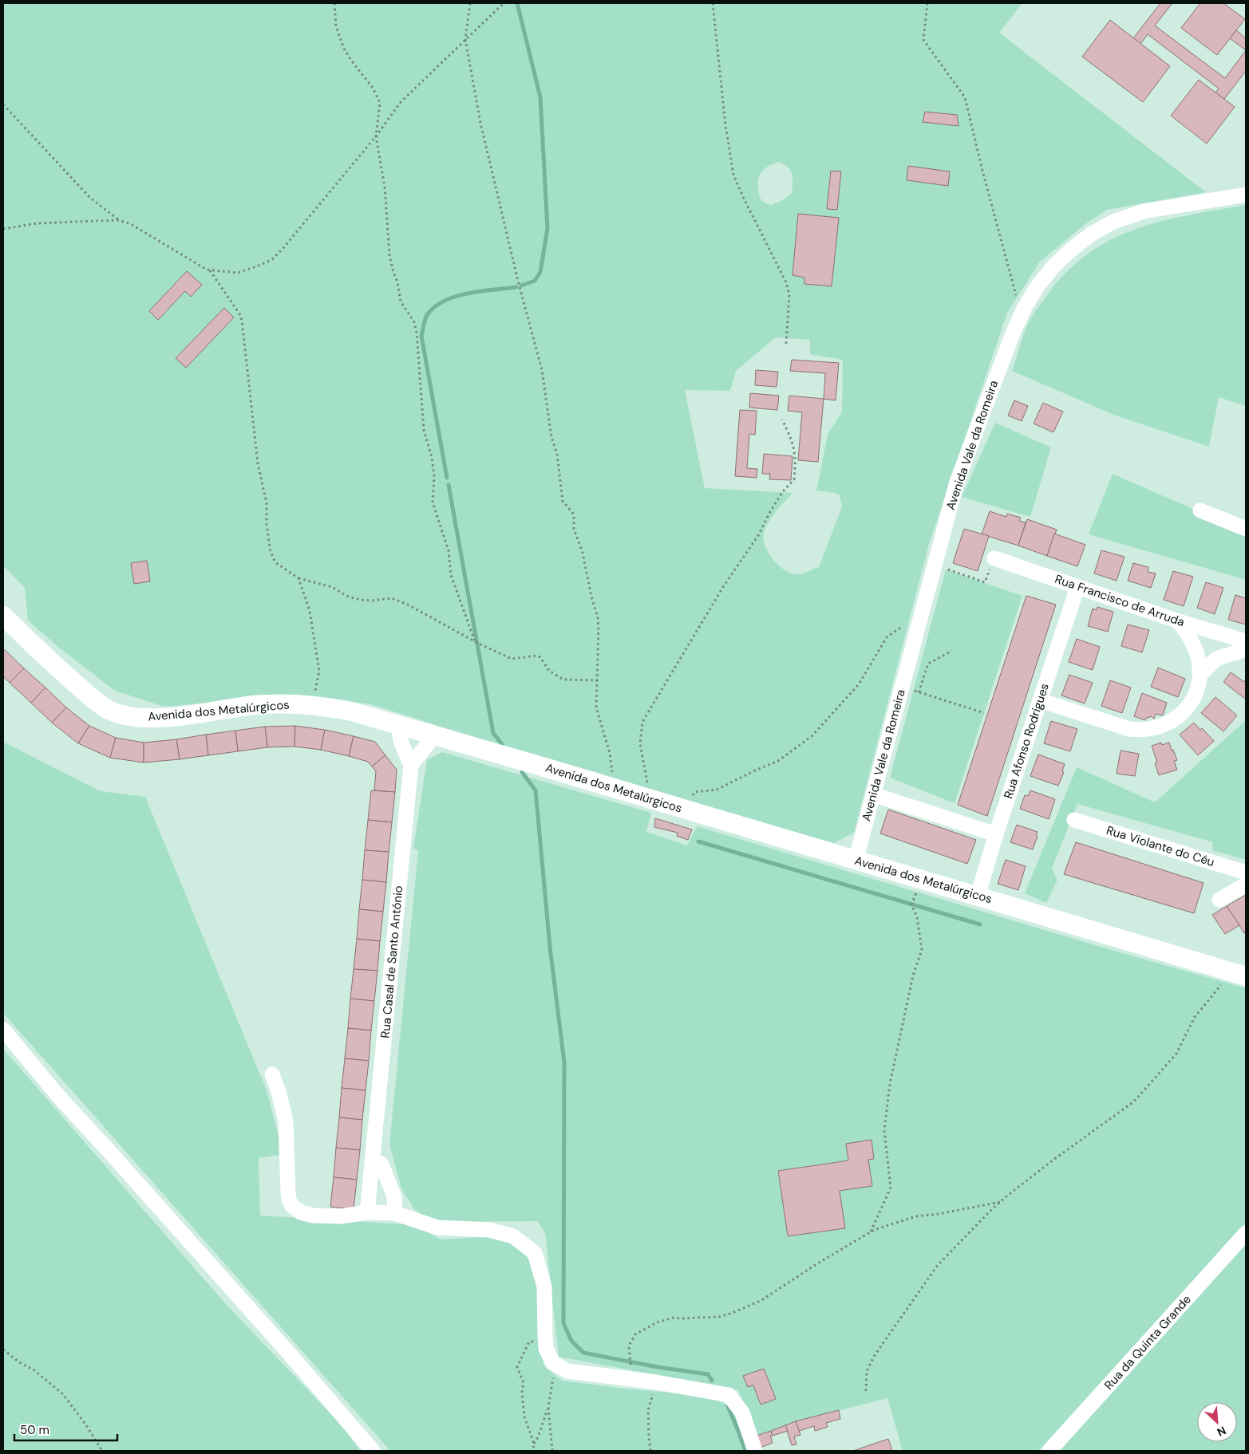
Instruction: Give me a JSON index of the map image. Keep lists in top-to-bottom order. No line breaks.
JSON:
{"streets":{"main road":["Avenida dos Metalúrgicos"],"street":["Avenida Vale da Romeira","Rua Francisco de Arruda","Rua Afonso Rodrigues","Rua Violante do Céu","Rua Casal de Santo António","Rua da Quinta Grande"]},"crossings":[["Avenida Vale da Romeira","Avenida dos Metalúrgicos"],["Rua Francisco de Arruda","Rua Afonso Rodrigues"],["Avenida dos Metalúrgicos","Rua Afonso Rodrigues"]],"scale_bar":"50 m","north":"bottom right"}
